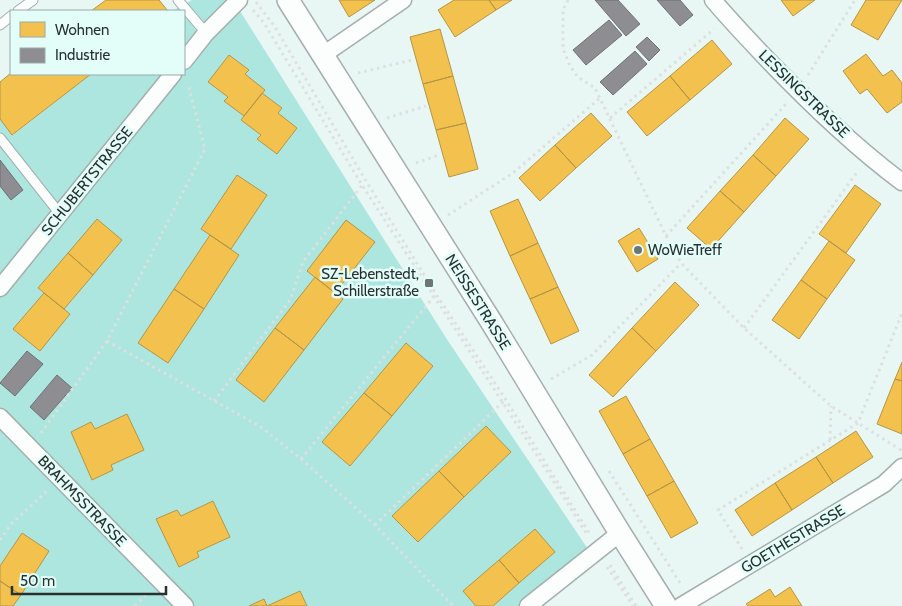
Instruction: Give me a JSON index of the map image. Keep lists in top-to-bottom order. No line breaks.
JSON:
{"streets":{"street":["LESSINGSTRASSE","SCHUBERTSTRASSE","NEISSESTRASSE","BRAHMSSTRASSE","GOETHESTRASSE"]},"places":{"other":["WoWieTreff"],"transit":["SZ-Lebenstedt, Schillerstraße"]},"legend":["Wohnen","Industrie"],"scale_bar":"50 m"}
